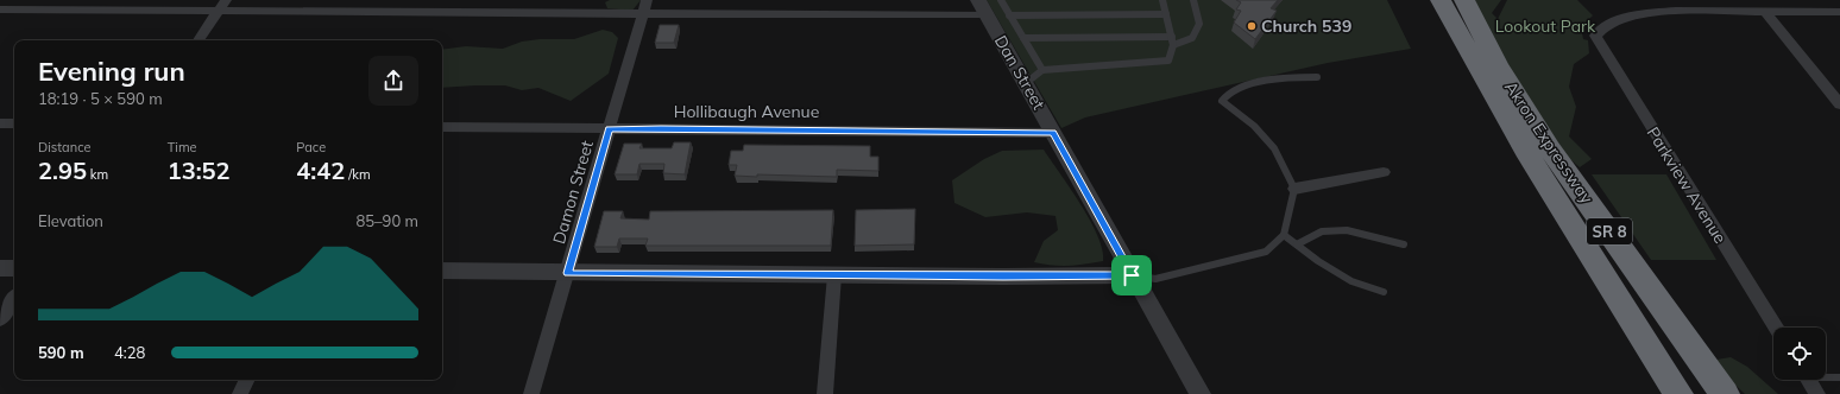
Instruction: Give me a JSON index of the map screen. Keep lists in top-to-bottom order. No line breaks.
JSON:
{"streets":{"highway":["Akron Expressway","SR 8"],"street":["Dan Street","Hollibaugh Avenue","Parkview Avenue","Damon Street"]},"crossings":[["Dan Street","Hollibaugh Avenue"],["Hollibaugh Avenue","Damon Street"]],"parks":["Lookout Park"],"places":["Church 539"],"page":{"heading":["Evening run","18:19 · 5 × 590 m"],"stats":[["Distance","2.95 km"],["Time","13:52"],["Pace","4:42 /km"]],"chart":["Elevation","85–90 m"],"list":[{"name":"590 m","note":"4:28"}]}}
